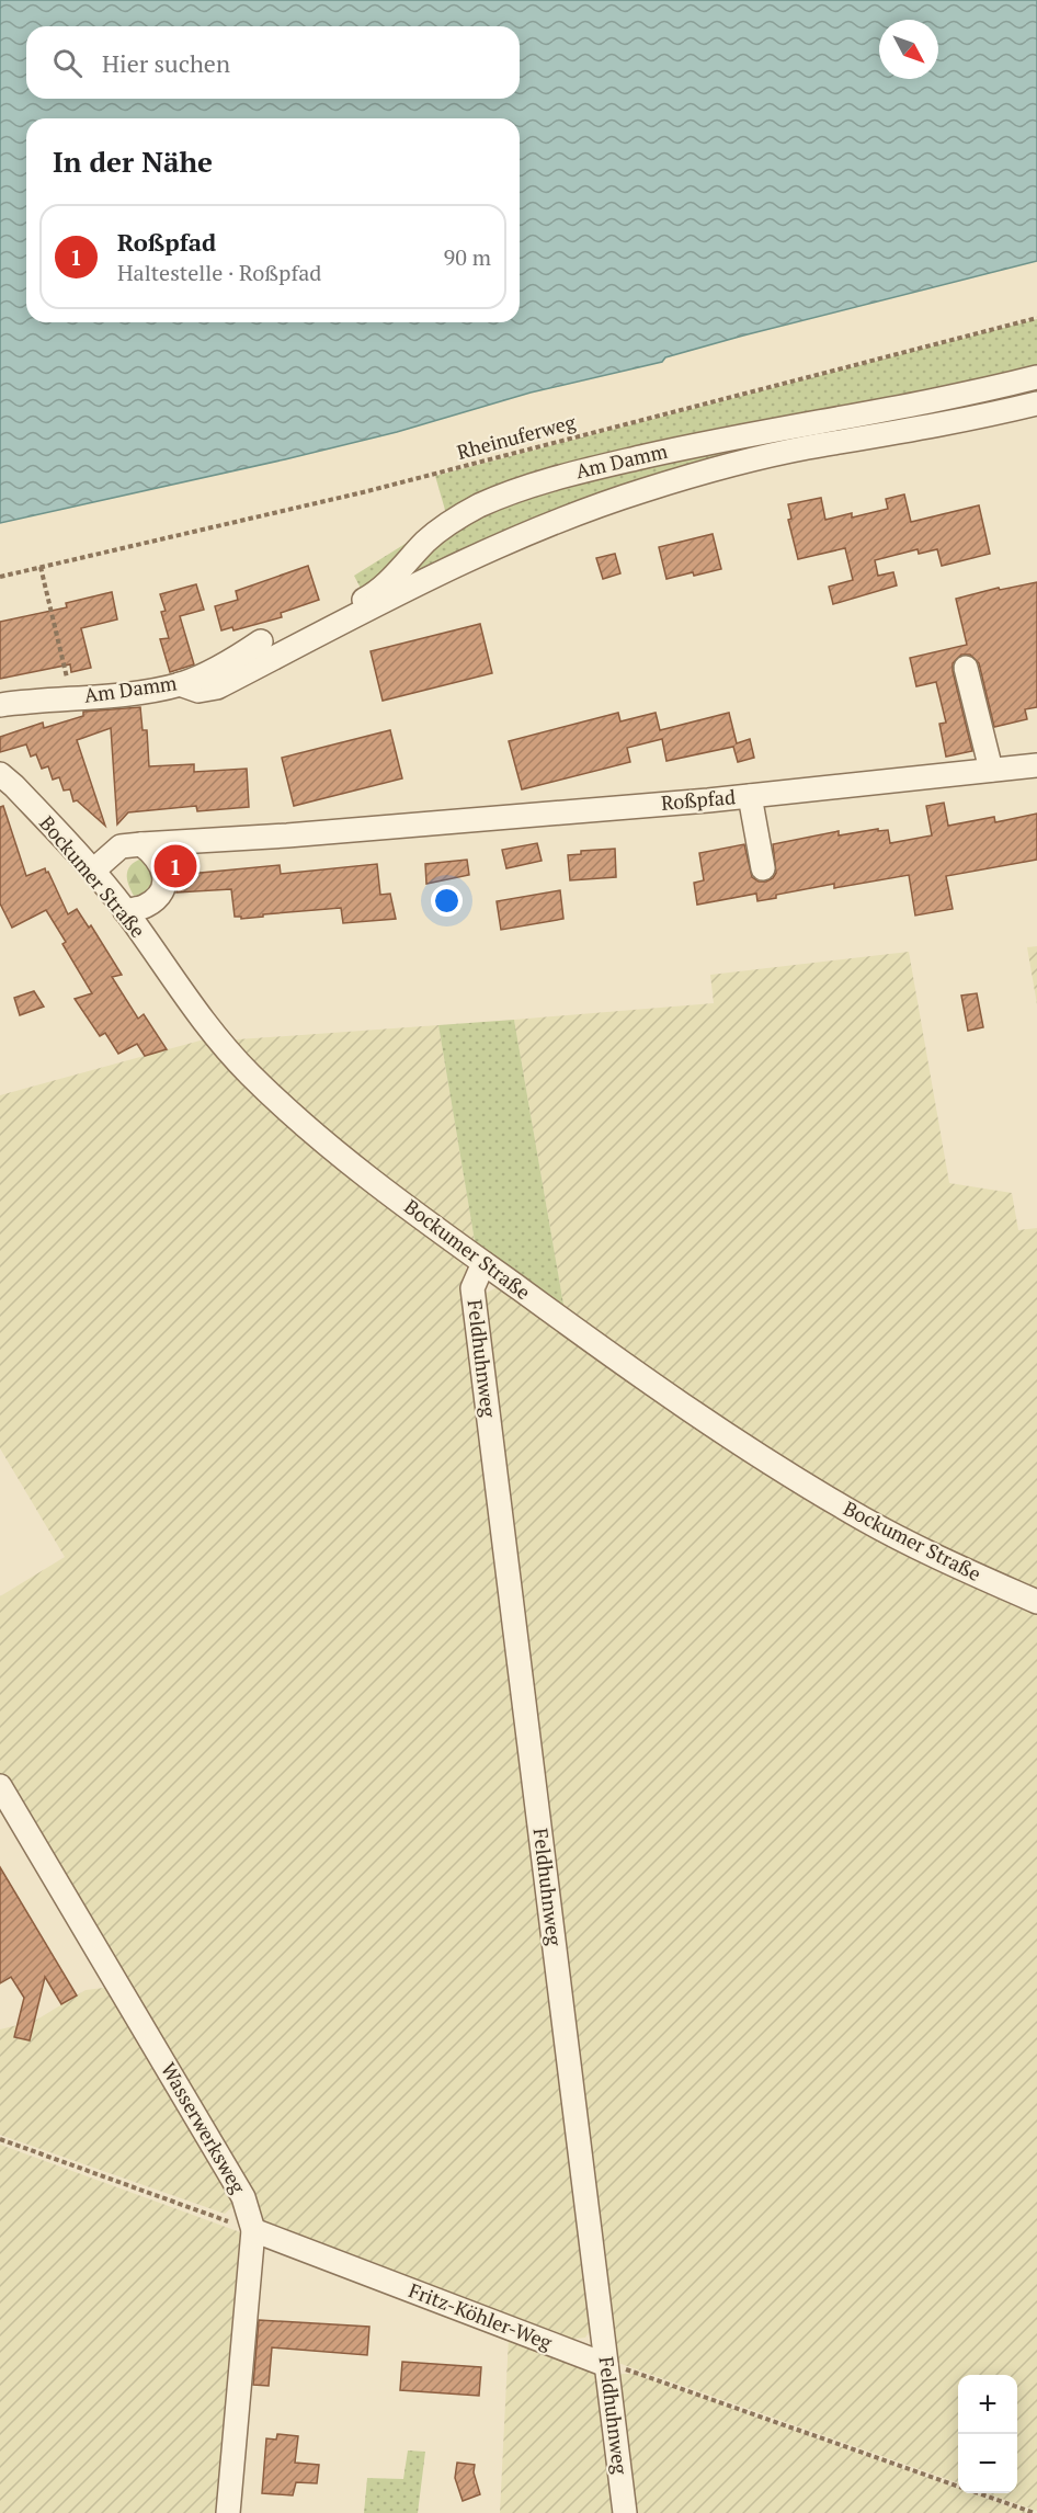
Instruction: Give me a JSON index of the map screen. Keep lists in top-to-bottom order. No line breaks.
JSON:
{"streets":{"street":["Am Damm","Roßpfad","Bockumer Straße","Feldhuhnweg","Wasserwerksweg","Fritz-Köhler-Weg"],"path":["Rheinuferweg"]},"crossings":[["Roßpfad","Bockumer Straße"],["Bockumer Straße","Feldhuhnweg"],["Feldhuhnweg","Fritz-Köhler-Weg"],["Wasserwerksweg","Fritz-Köhler-Weg"]],"north":"bottom right","page":{"search":"Hier suchen","heading":"In der Nähe","list":[{"mark":"1","name":"Roßpfad","note":"Haltestelle · Roßpfad","value":"90 m"}],"pins":"1","map_buttons":["+","−"]}}
